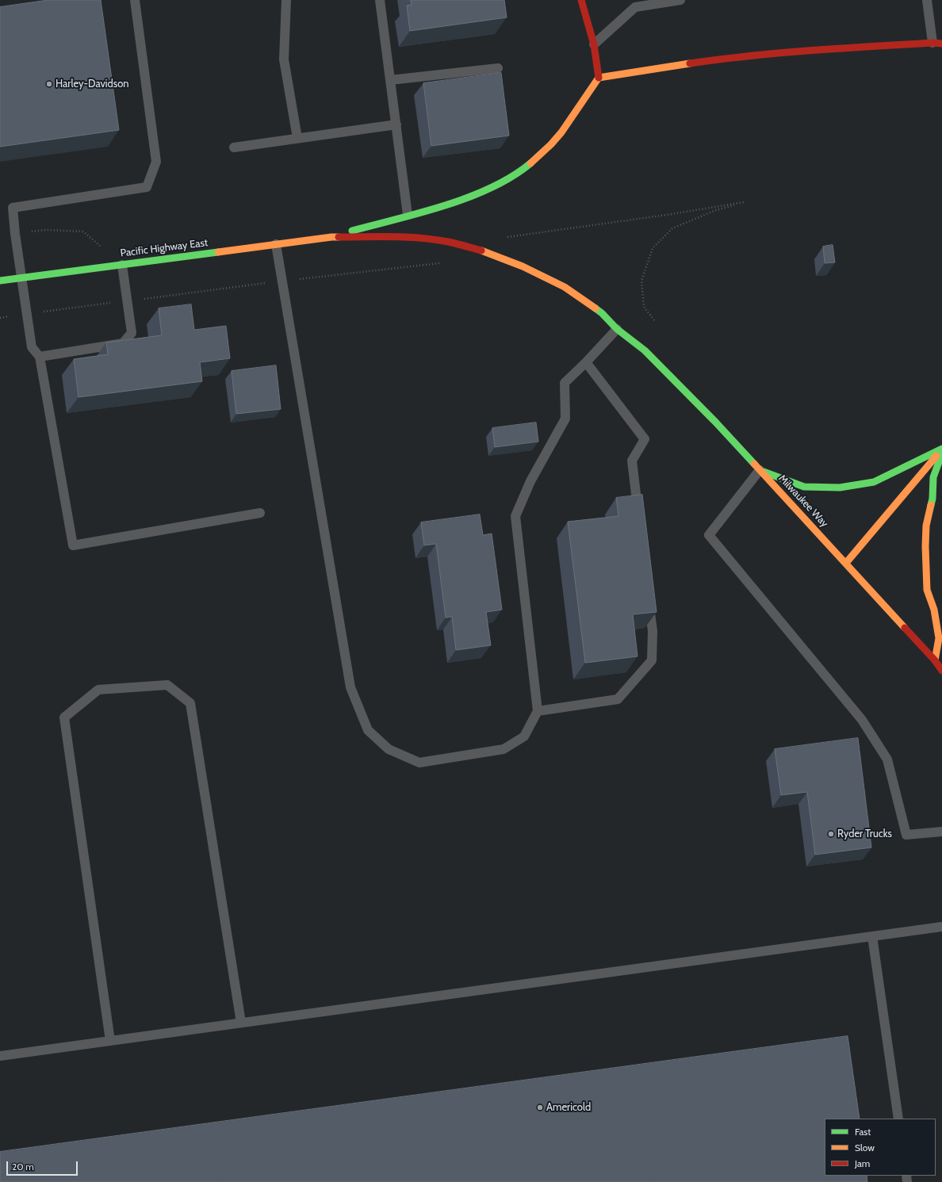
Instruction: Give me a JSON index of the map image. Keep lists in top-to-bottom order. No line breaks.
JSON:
{"streets":{"street":["Pacific Highway East","Milwaukee Way"]},"crossings":[["Pacific Highway East","Milwaukee Way"]],"places":["Harley-Davidson","Ryder Trucks","Americold"],"legend":["Fast","Slow","Jam"],"scale_bar":"20 m"}
